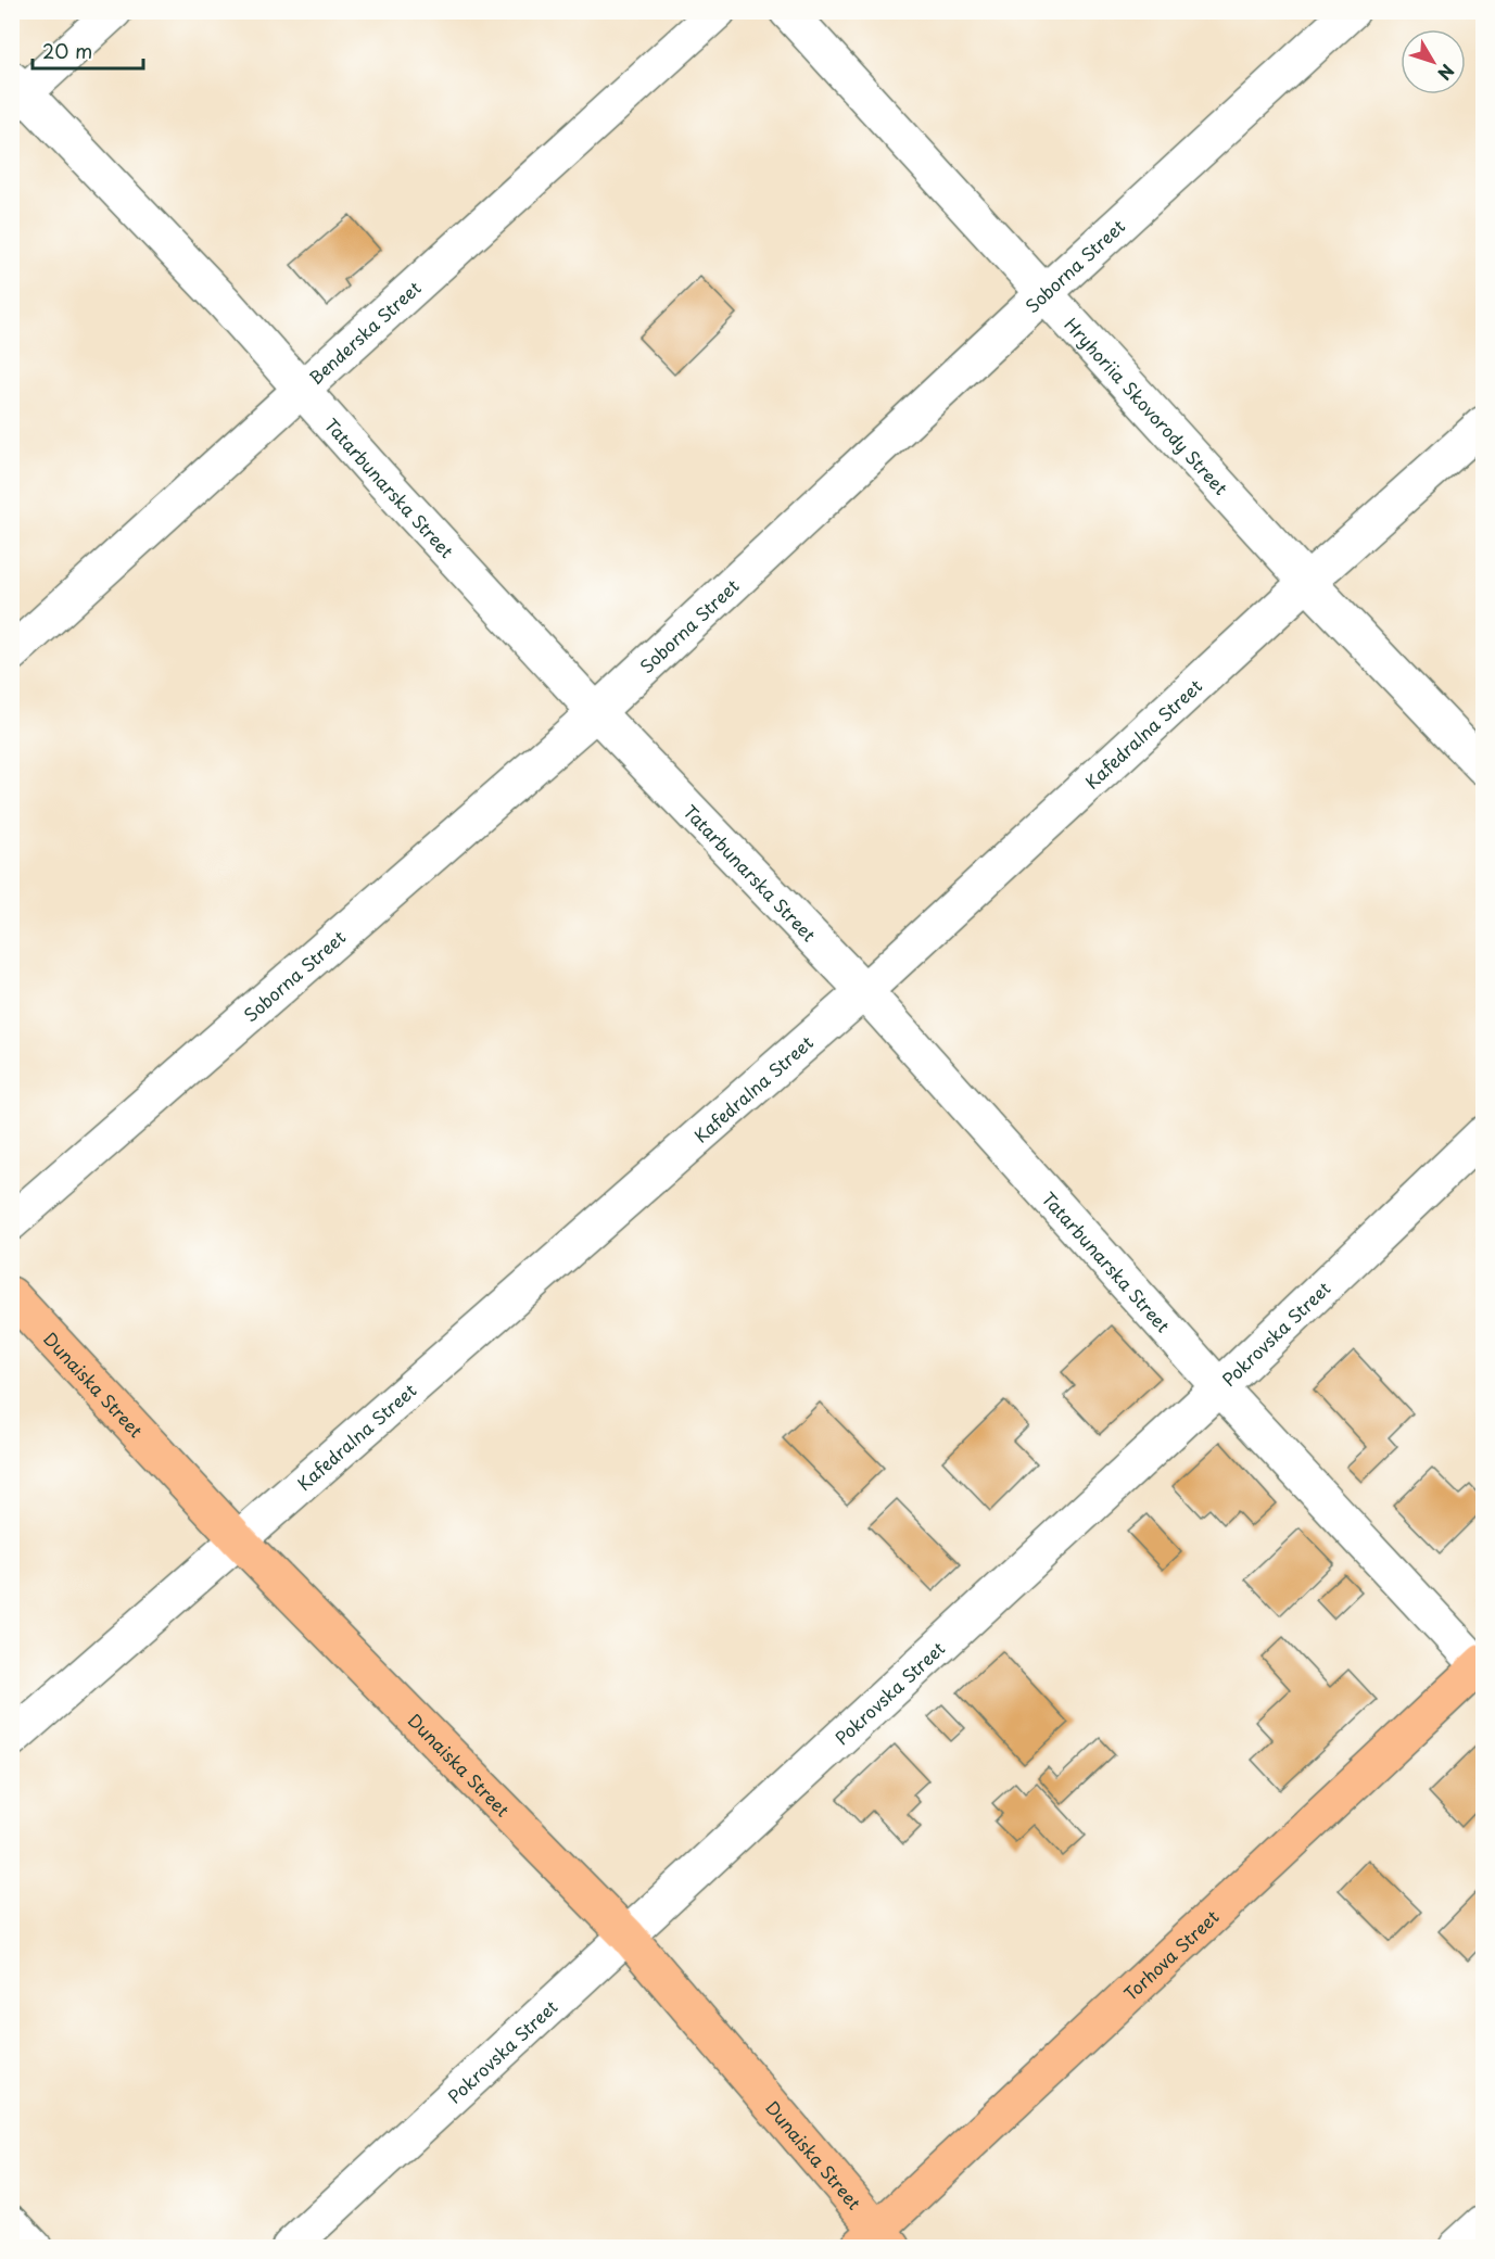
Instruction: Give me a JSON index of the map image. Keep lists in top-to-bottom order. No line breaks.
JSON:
{"streets":{"main road":["Dunaiska Street","Torhova Street"],"street":["Soborna Street","Benderska Street","Hryhoriia Skovorody Street","Tatarbunarska Street","Kafedralna Street","Pokrovska Street"]},"crossings":[["Soborna Street","Hryhoriia Skovorody Street"],["Soborna Street","Tatarbunarska Street"],["Benderska Street","Tatarbunarska Street"],["Hryhoriia Skovorody Street","Kafedralna Street"],["Tatarbunarska Street","Kafedralna Street"],["Tatarbunarska Street","Pokrovska Street"],["Tatarbunarska Street","Torhova Street"],["Kafedralna Street","Dunaiska Street"],["Pokrovska Street","Dunaiska Street"],["Dunaiska Street","Torhova Street"]],"scale_bar":"20 m","north":"bottom right"}
